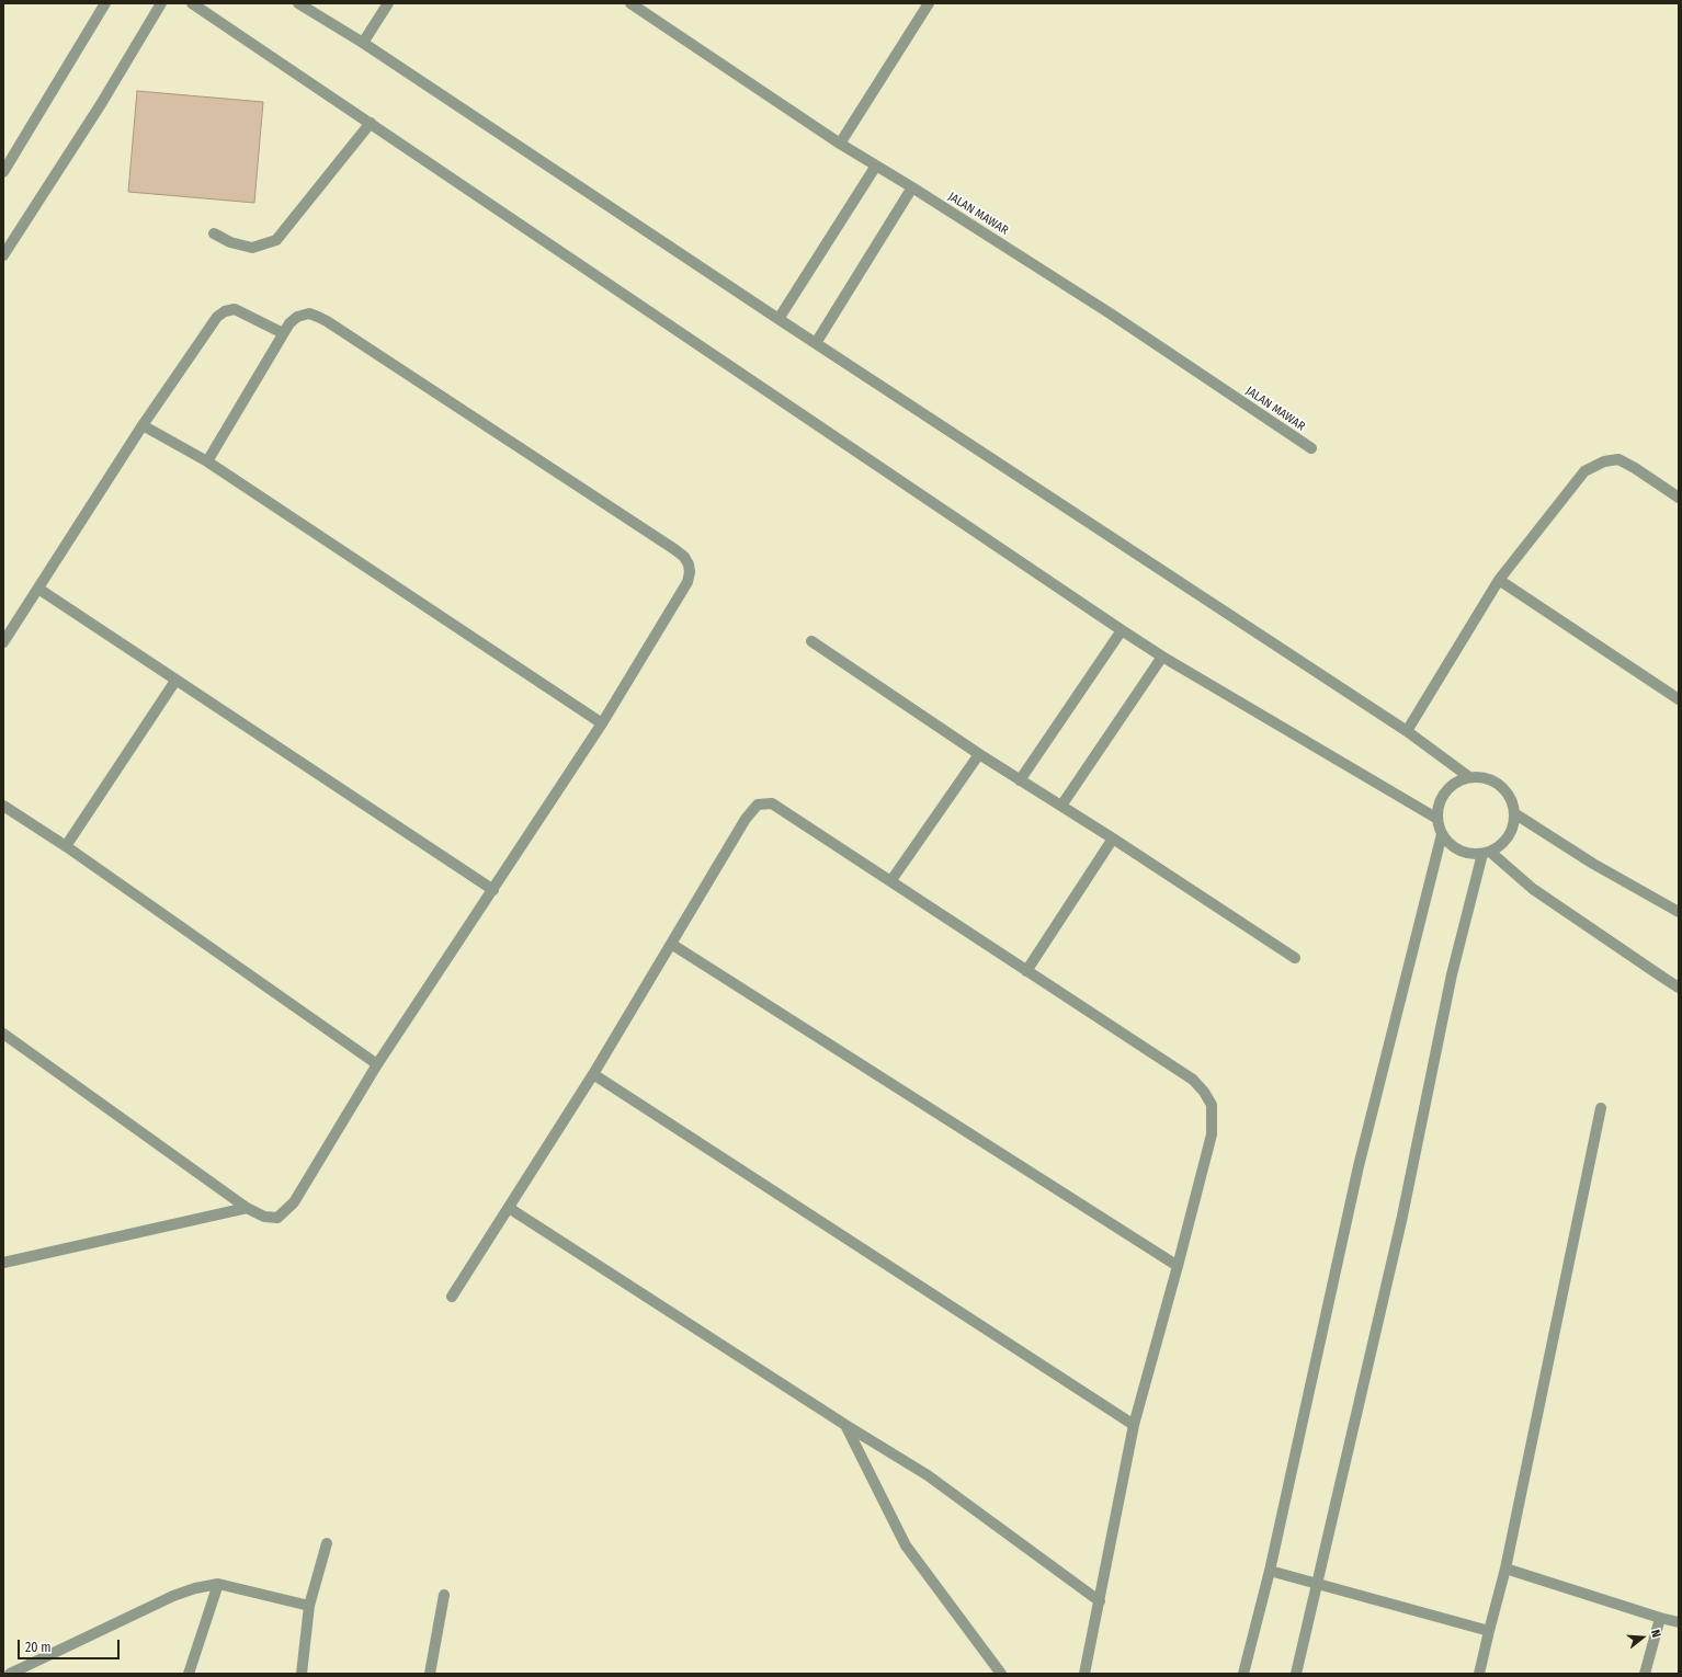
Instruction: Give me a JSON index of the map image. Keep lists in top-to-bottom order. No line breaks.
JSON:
{"streets":{"street":["JALAN MAWAR"]},"scale_bar":"20 m","north":"right"}
